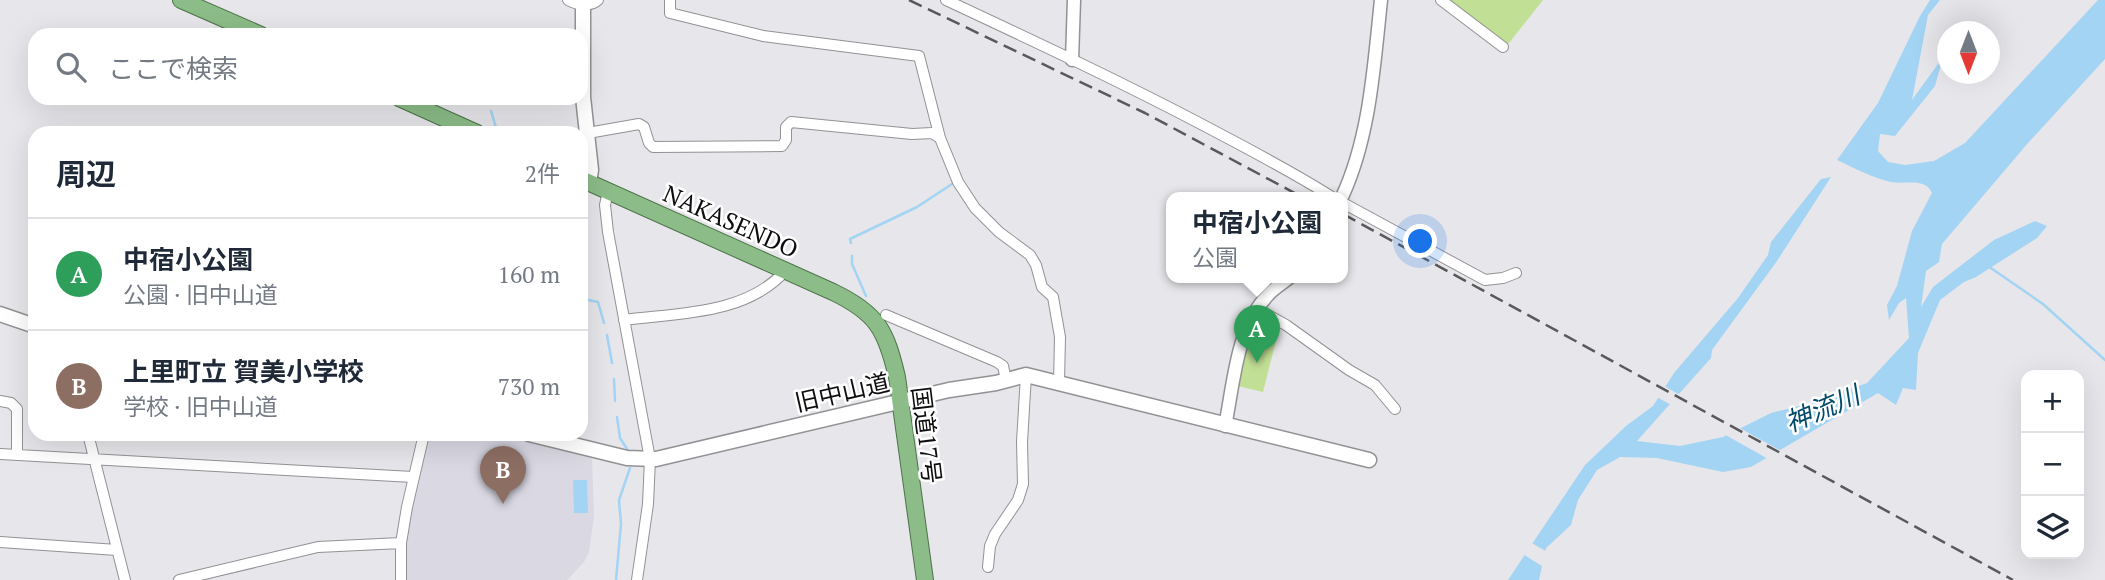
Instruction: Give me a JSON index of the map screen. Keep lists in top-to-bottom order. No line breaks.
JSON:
{"streets":{"highway":["NAKASENDO","国道17号"],"main road":["旧中山道"]},"crossings":[["NAKASENDO","国道17号"],["旧中山道","国道17号"]],"water":["神流川"],"north":"bottom","page":{"search":"ここで検索","heading":["周辺","2件"],"popup":["中宿小公園","公園"],"list":[{"mark":"A","name":"中宿小公園","note":"公園 · 旧中山道","value":"160 m"},{"mark":"B","name":"上里町立 賀美小学校","note":"学校 · 旧中山道","value":"730 m"}],"pins":["A","B"],"map_buttons":["+","−"]}}
